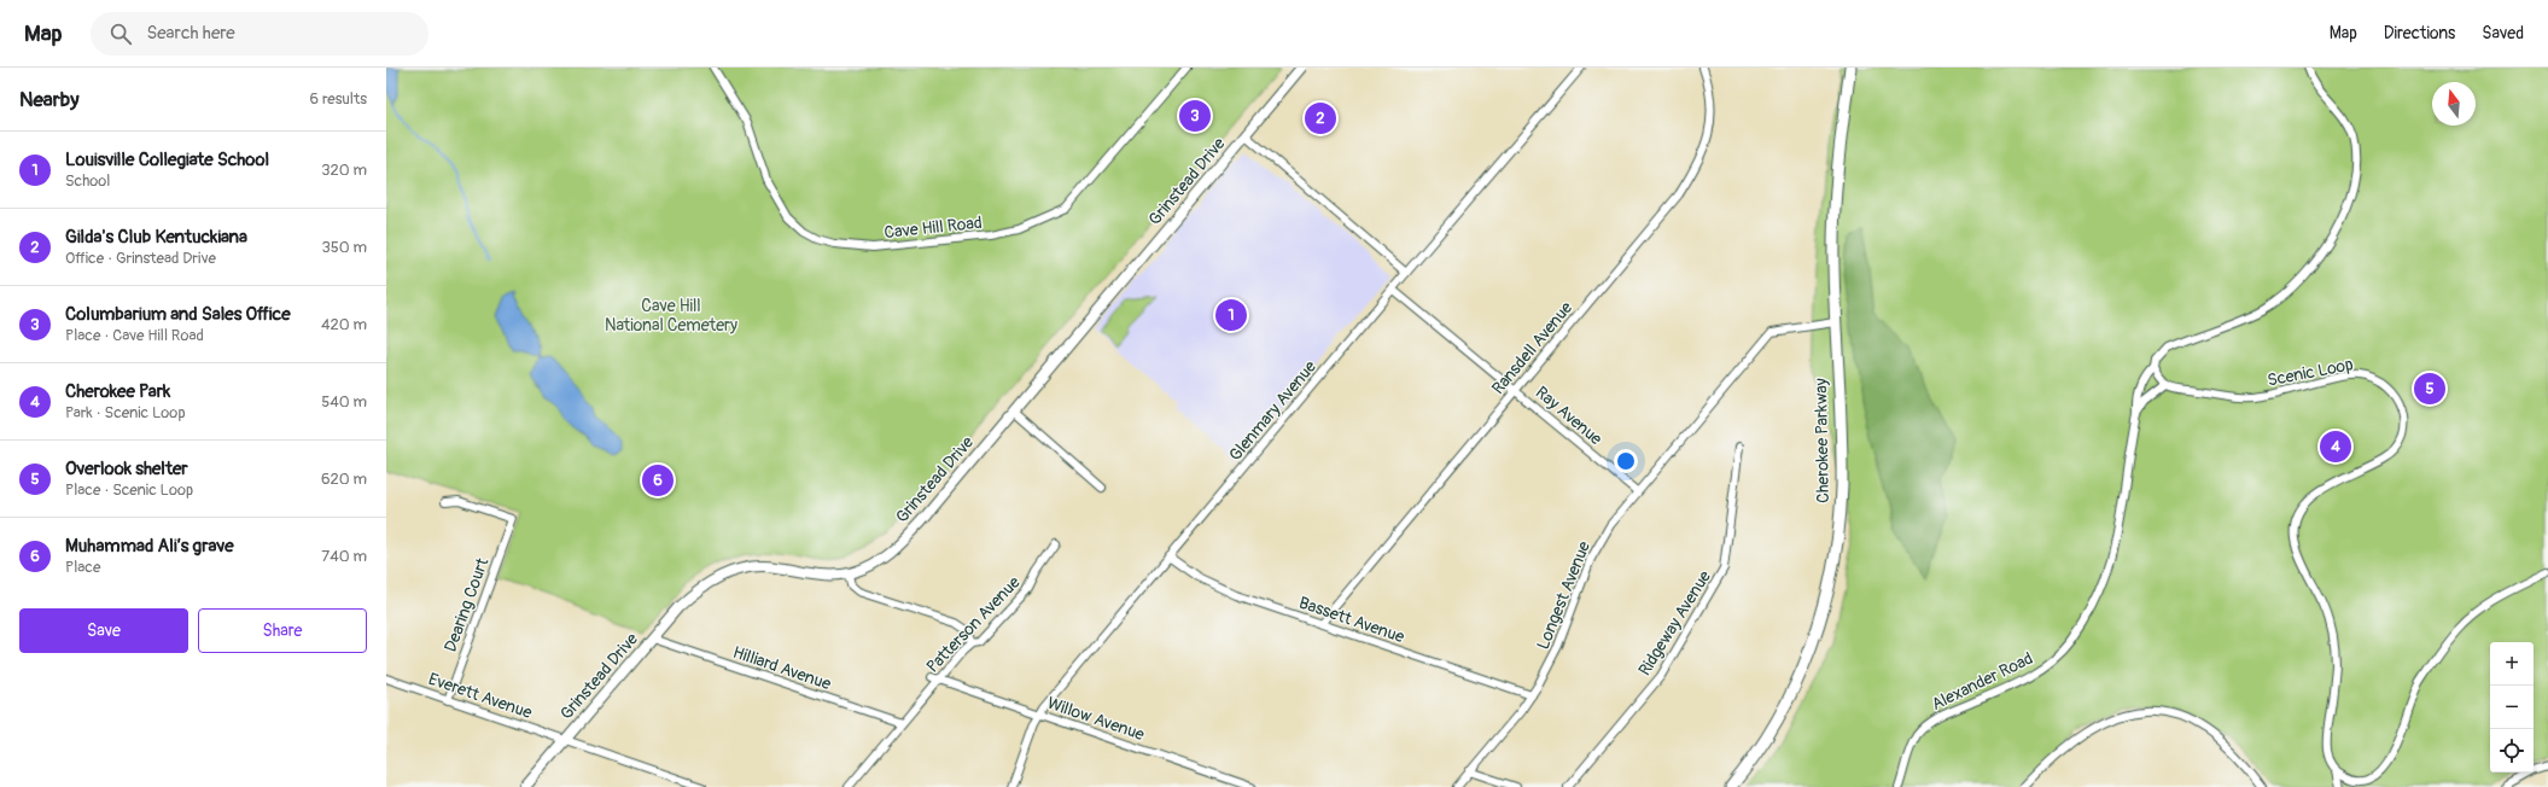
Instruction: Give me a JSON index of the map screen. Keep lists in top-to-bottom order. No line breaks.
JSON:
{"streets":{"main road":["Grinstead Drive","Cherokee Parkway"],"street":["Cave Hill Road","Ransdell Avenue","Scenic Loop","Glenmary Avenue","Ray Avenue","Longest Avenue","Dearing Court","Bassett Avenue","Ridgeway Avenue","Patterson Avenue","Hilliard Avenue","Alexander Road","Everett Avenue","Willow Avenue"]},"crossings":[["Grinstead Drive","Hilliard Avenue"],["Grinstead Drive","Everett Avenue"],["Ransdell Avenue","Ray Avenue"],["Ransdell Avenue","Bassett Avenue"],["Glenmary Avenue","Ray Avenue"],["Glenmary Avenue","Bassett Avenue"],["Glenmary Avenue","Willow Avenue"],["Ray Avenue","Longest Avenue"],["Cherokee Parkway","Longest Avenue"],["Longest Avenue","Bassett Avenue"],["Dearing Court","Everett Avenue"],["Patterson Avenue","Hilliard Avenue"],["Patterson Avenue","Willow Avenue"]],"parks":["Cave Hill National Cemetery"],"north":"top","page":{"header":"Map","search":"Search here","nav":["Map","Directions","Saved"],"heading":["Nearby","6 results"],"pins":["3","2","1","5","4","6"],"list":[{"mark":"1","name":"Louisville Collegiate School","note":"School","value":"320 m"},{"mark":"2","name":"Gilda's Club Kentuckiana","note":"Office · Grinstead Drive","value":"350 m"},{"mark":"3","name":"Columbarium and Sales Office","note":"Place · Cave Hill Road","value":"420 m"},{"mark":"4","name":"Cherokee Park","note":"Park · Scenic Loop","value":"540 m"},{"mark":"5","name":"Overlook shelter","note":"Place · Scenic Loop","value":"620 m"},{"mark":"6","name":"Muhammad Ali’s grave","note":"Place","value":"740 m"}],"buttons":["Save","Share"],"map_buttons":["+","−"]}}
